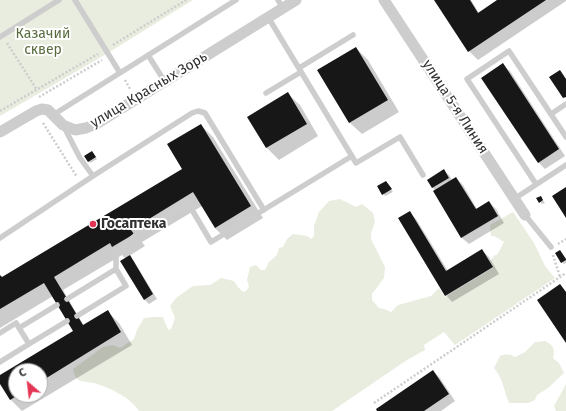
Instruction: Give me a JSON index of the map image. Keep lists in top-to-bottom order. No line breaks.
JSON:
{"streets":{"street":["улица Красных Зорь","улица 5-я Линия"]},"parks":["Казачий сквер"],"places":["Госаптека"],"north":"top left"}
